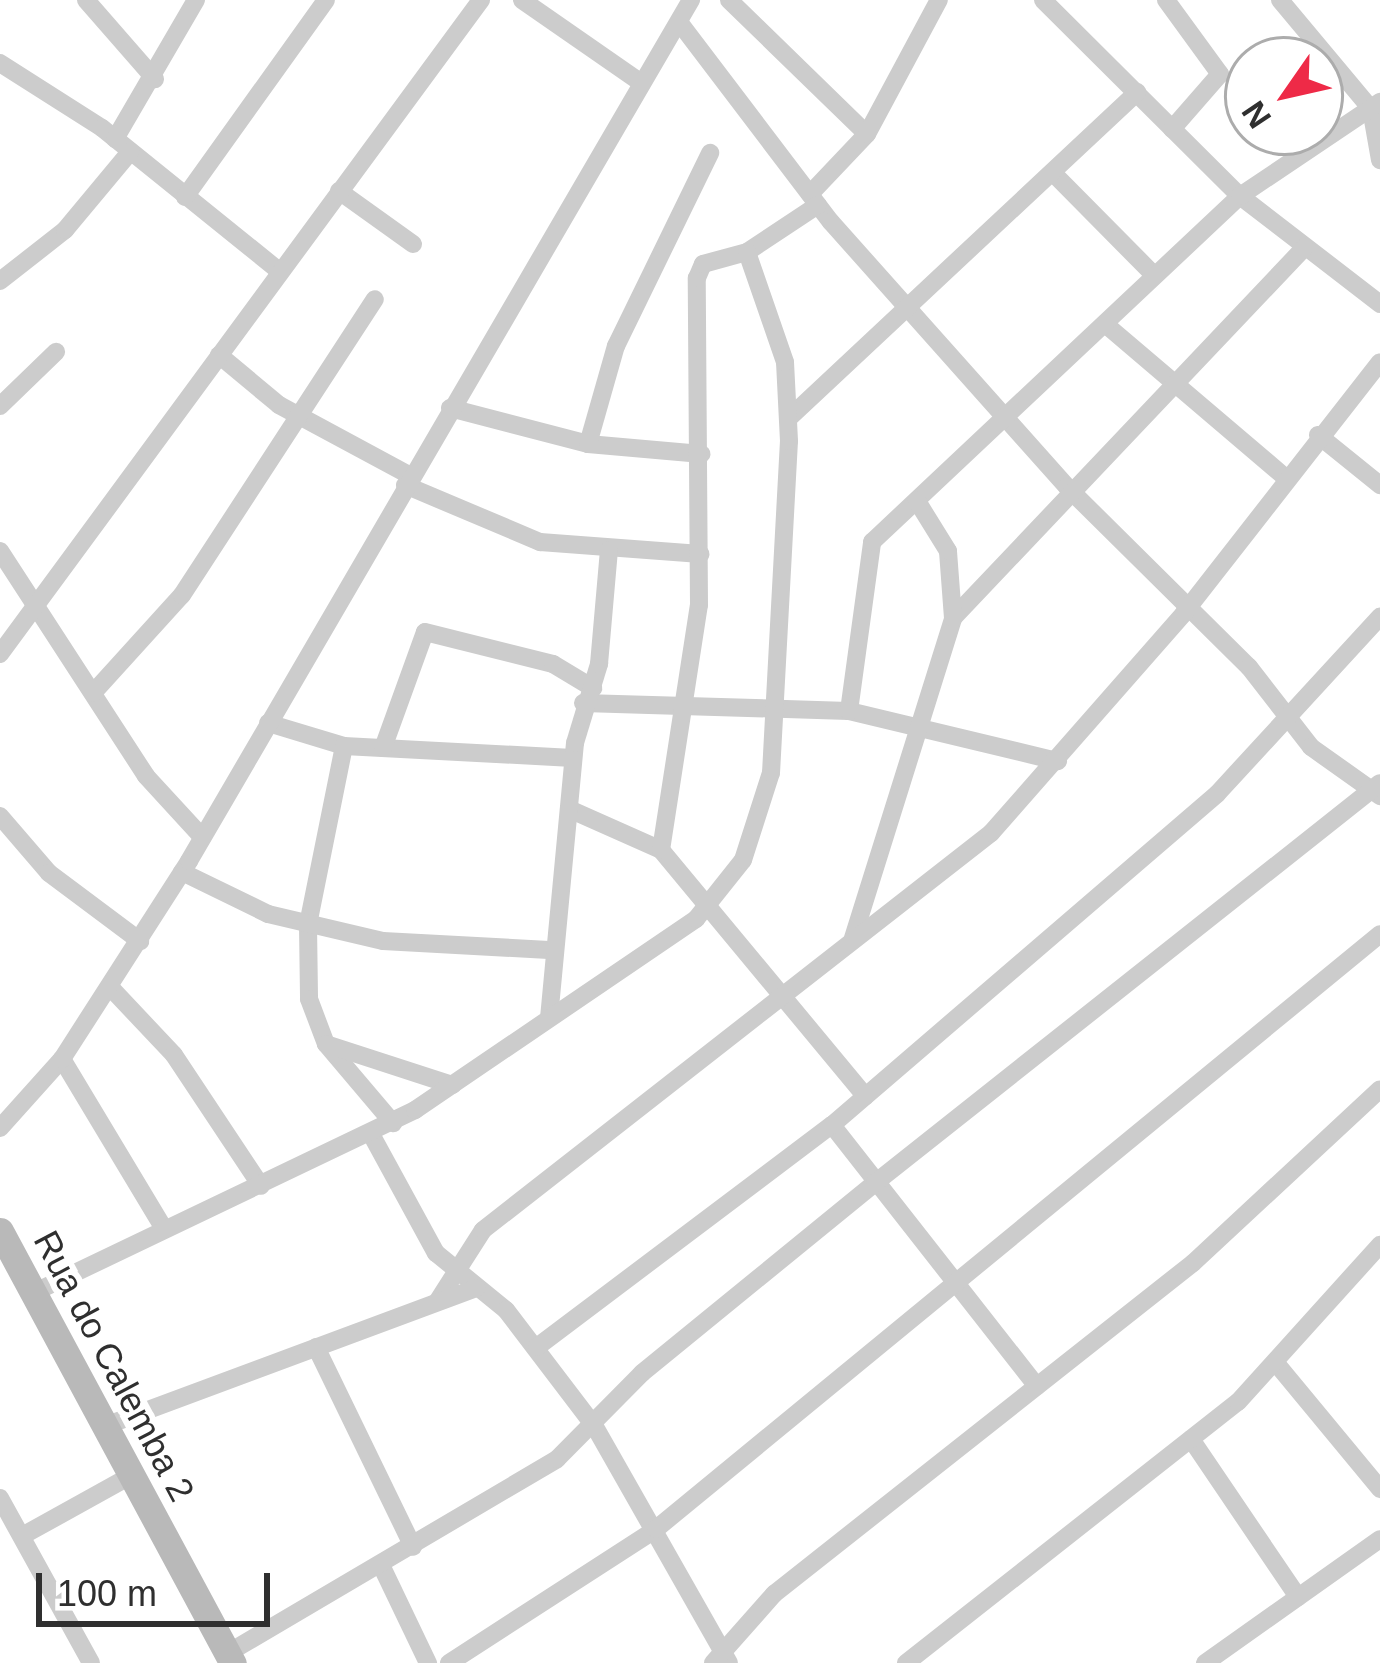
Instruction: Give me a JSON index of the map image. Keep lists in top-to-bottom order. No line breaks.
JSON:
{"streets":{"main road":["Rua do Calemba 2"]},"scale_bar":"100 m","north":"bottom left"}
